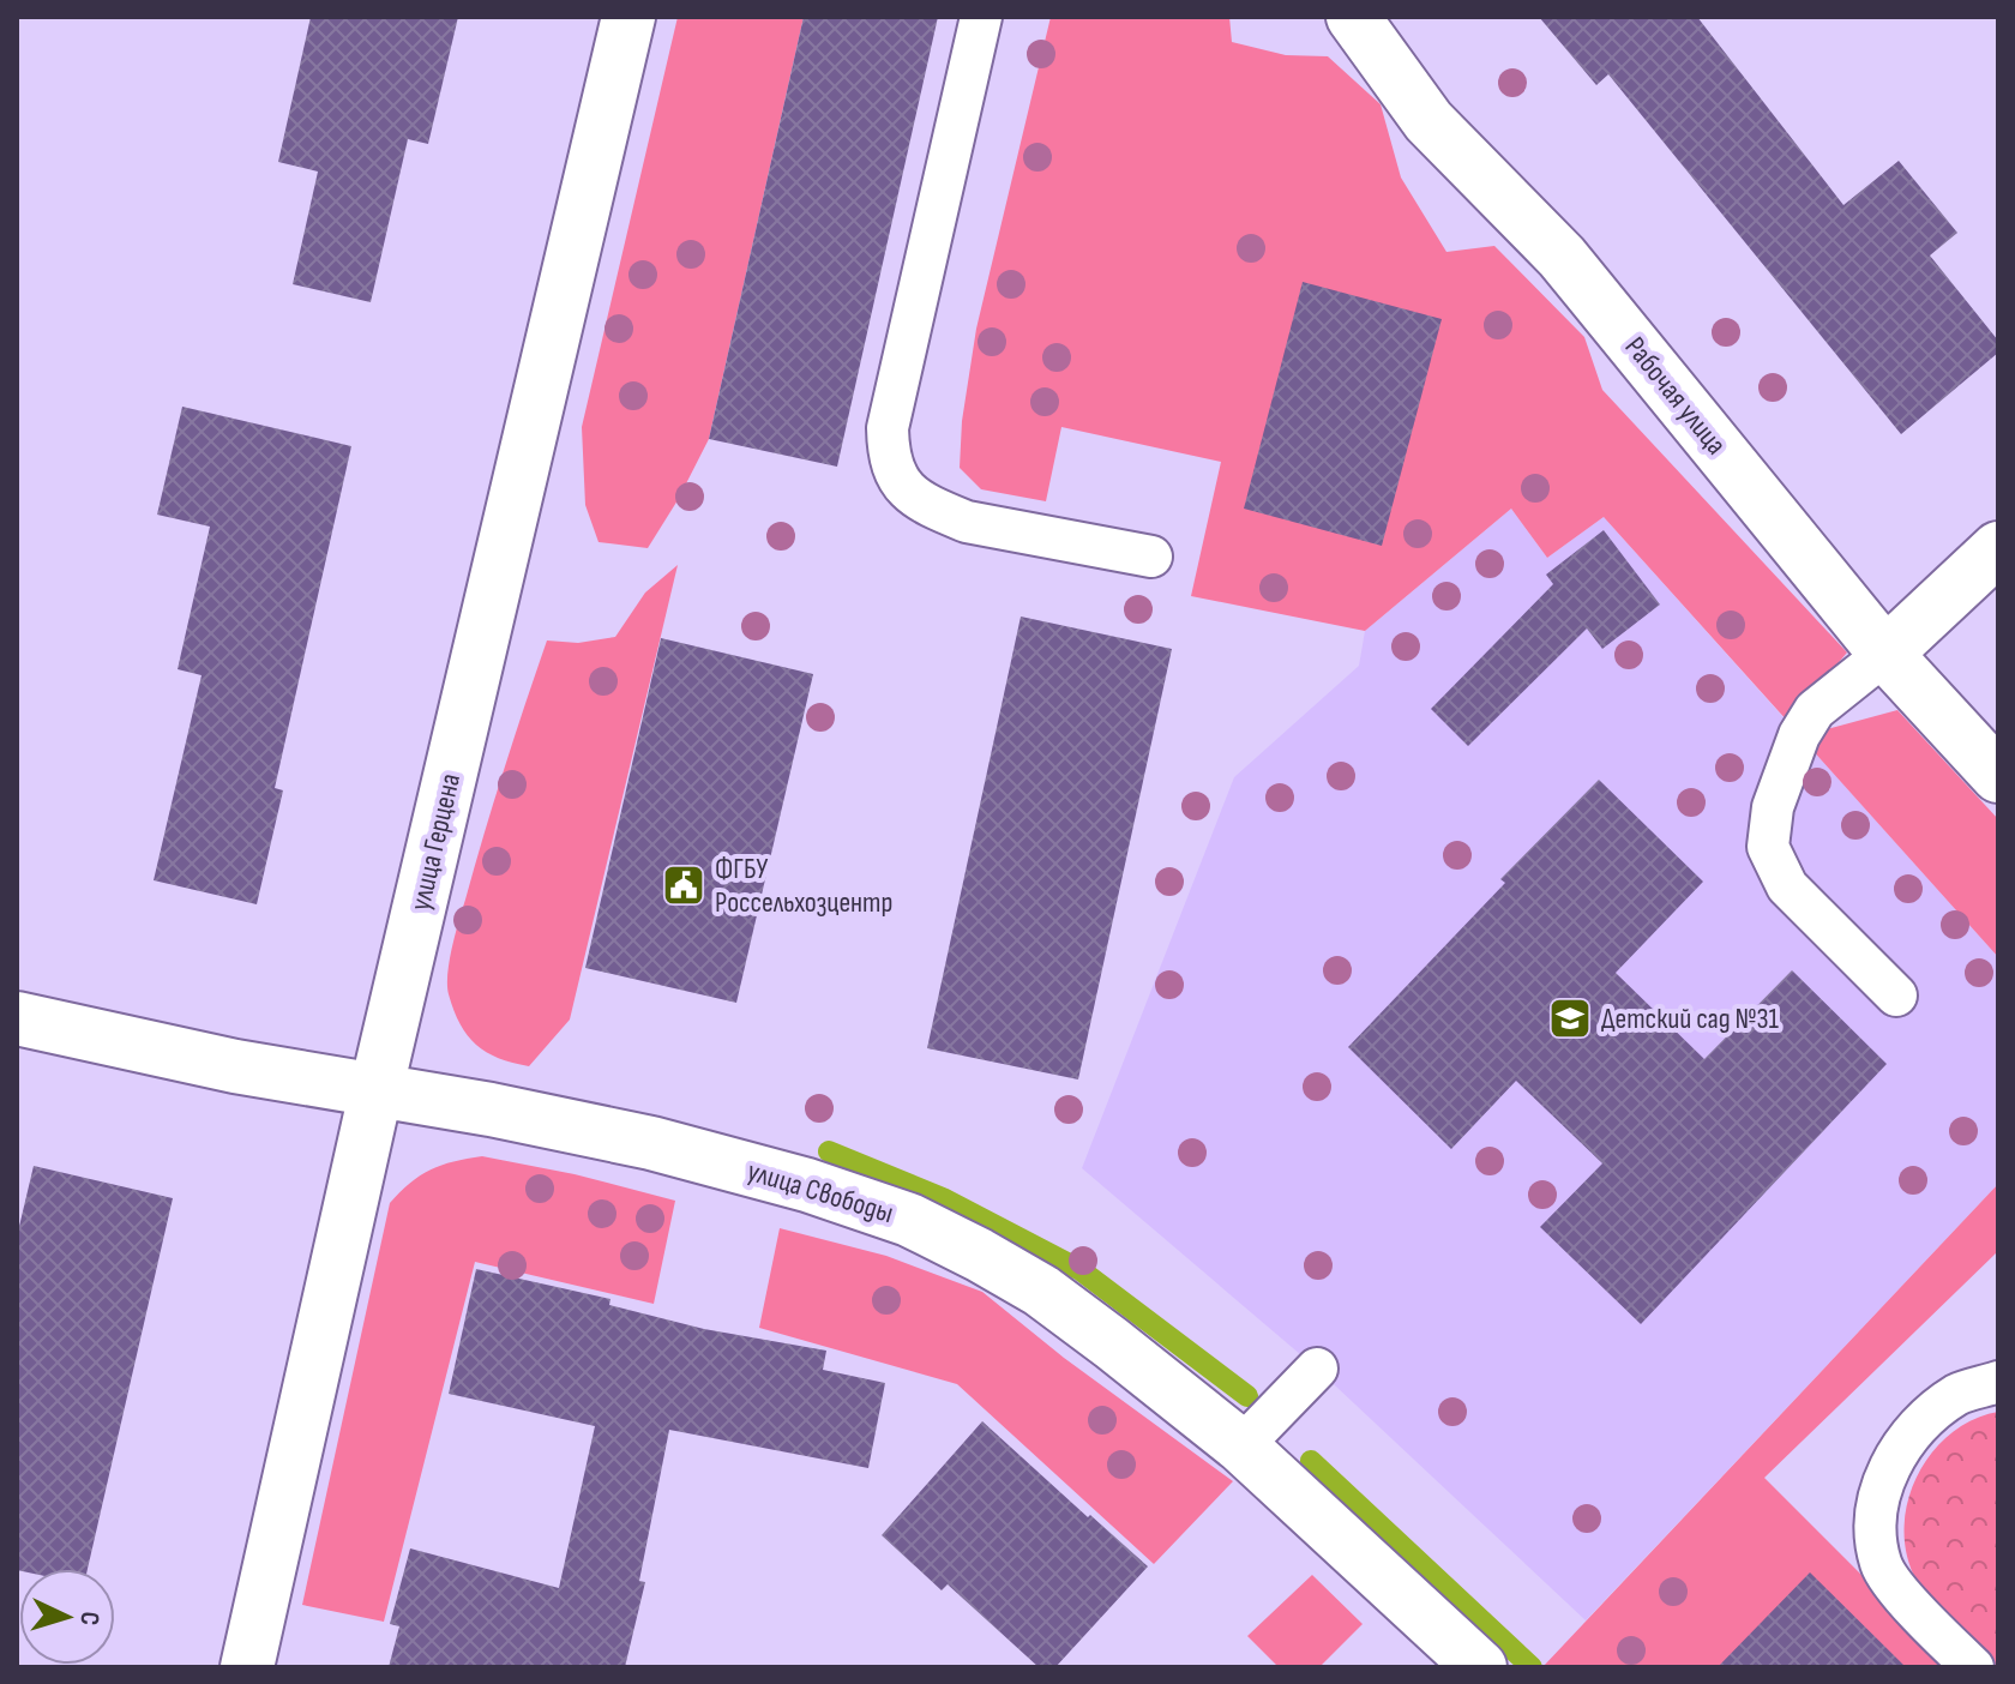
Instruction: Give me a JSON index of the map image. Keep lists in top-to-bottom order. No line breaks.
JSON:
{"streets":{"street":["Рабочая улица","улица Герцена","улица Свободы"]},"crossings":[["улица Герцена","улица Свободы"]],"places":{"public building":["ФГБУ Россельхозцентр"],"school or university":["Детский сад №31"]},"north":"right"}
